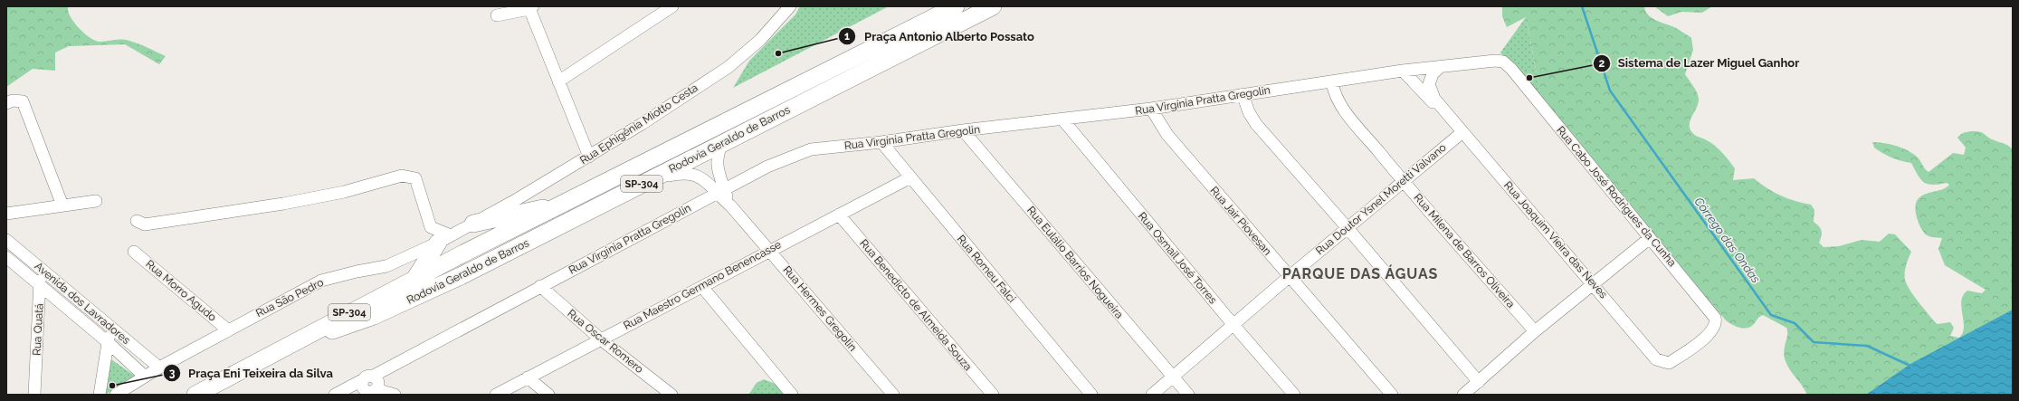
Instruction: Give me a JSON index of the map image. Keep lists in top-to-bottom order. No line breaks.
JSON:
{"streets":{"highway":["Rodovia Geraldo de Barros","SP-304"],"street":["Rua Virgínia Pratta Gregolin","Rua Ephigênia Miotto Cesta","Rua Cabo José Rodrigues da Cunha","Rua Doutor Ysnel Moretti Valvano","Rua Jair Piovesan","Rua Joaquim Vieira das Neves","Rua Milena de Barros Oliveira","Rua Osmail José Torres","Rua Eulálio Barrios Nogueira","Rua Romeu Falci","Rua Maestro Germano Benencasse","Rua Morro Agudo","Rua São Pedro","Avenida dos Lavradores","Rua Benedicto de Almeida Souza","Rua Hermes Gregolin","Rua Quatá","Rua Oscar Romero"]},"crossings":[["Rua Virgínia Pratta Gregolin","Rua Cabo José Rodrigues da Cunha"],["Rua Virgínia Pratta Gregolin","Rua Jair Piovesan"],["Rua Virgínia Pratta Gregolin","Rua Joaquim Vieira das Neves"],["Rua Virgínia Pratta Gregolin","Rua Milena de Barros Oliveira"],["Rua Virgínia Pratta Gregolin","Rua Osmail José Torres"],["Rua Virgínia Pratta Gregolin","Rua Eulálio Barrios Nogueira"],["Rua Virgínia Pratta Gregolin","Rua Romeu Falci"],["Rua Virgínia Pratta Gregolin","Rua Hermes Gregolin"],["Rua Virgínia Pratta Gregolin","Rua Oscar Romero"],["Rua Ephigênia Miotto Cesta","Rua São Pedro"],["Rodovia Geraldo de Barros","Rua Hermes Gregolin"],["Rua Cabo José Rodrigues da Cunha","Rua Joaquim Vieira das Neves"],["Rua Doutor Ysnel Moretti Valvano","Rua Jair Piovesan"],["Rua Doutor Ysnel Moretti Valvano","Rua Joaquim Vieira das Neves"],["Rua Doutor Ysnel Moretti Valvano","Rua Milena de Barros Oliveira"],["Rua Doutor Ysnel Moretti Valvano","Rua Osmail José Torres"],["Rua Doutor Ysnel Moretti Valvano","Rua Eulálio Barrios Nogueira"],["Rua Romeu Falci","Rua Maestro Germano Benencasse"],["Rua Maestro Germano Benencasse","Rua Benedicto de Almeida Souza"],["Rua Maestro Germano Benencasse","Rua Hermes Gregolin"],["Rua Maestro Germano Benencasse","Rua Oscar Romero"],["Rua Morro Agudo","Rua São Pedro"],["Rua São Pedro","Avenida dos Lavradores"],["Avenida dos Lavradores","Rua Quatá"]],"districts":["PARQUE DAS ÁGUAS"],"water":["Córrego das Ondas"],"places":["Praça Antonio Alberto Possato","Sistema de Lazer Miguel Ganhor","Praça Eni Teixeira da Silva"]}
